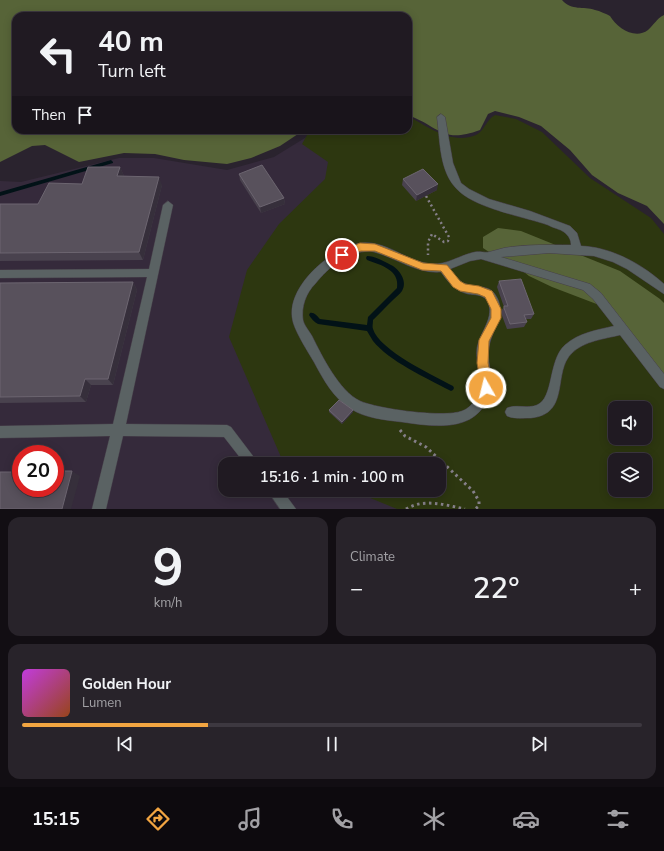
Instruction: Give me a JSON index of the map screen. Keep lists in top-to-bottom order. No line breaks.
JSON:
{"page":{"turn":["40 m","Turn left"],"then":"Then","limit":"20","trip":"15:16 · 1 min · 100 m","tile":[["9","km/h"],"Climate"],"heat":["−","22°","+"],"song":["Golden Hour","Lumen"],"tabs":"15:15"}}
